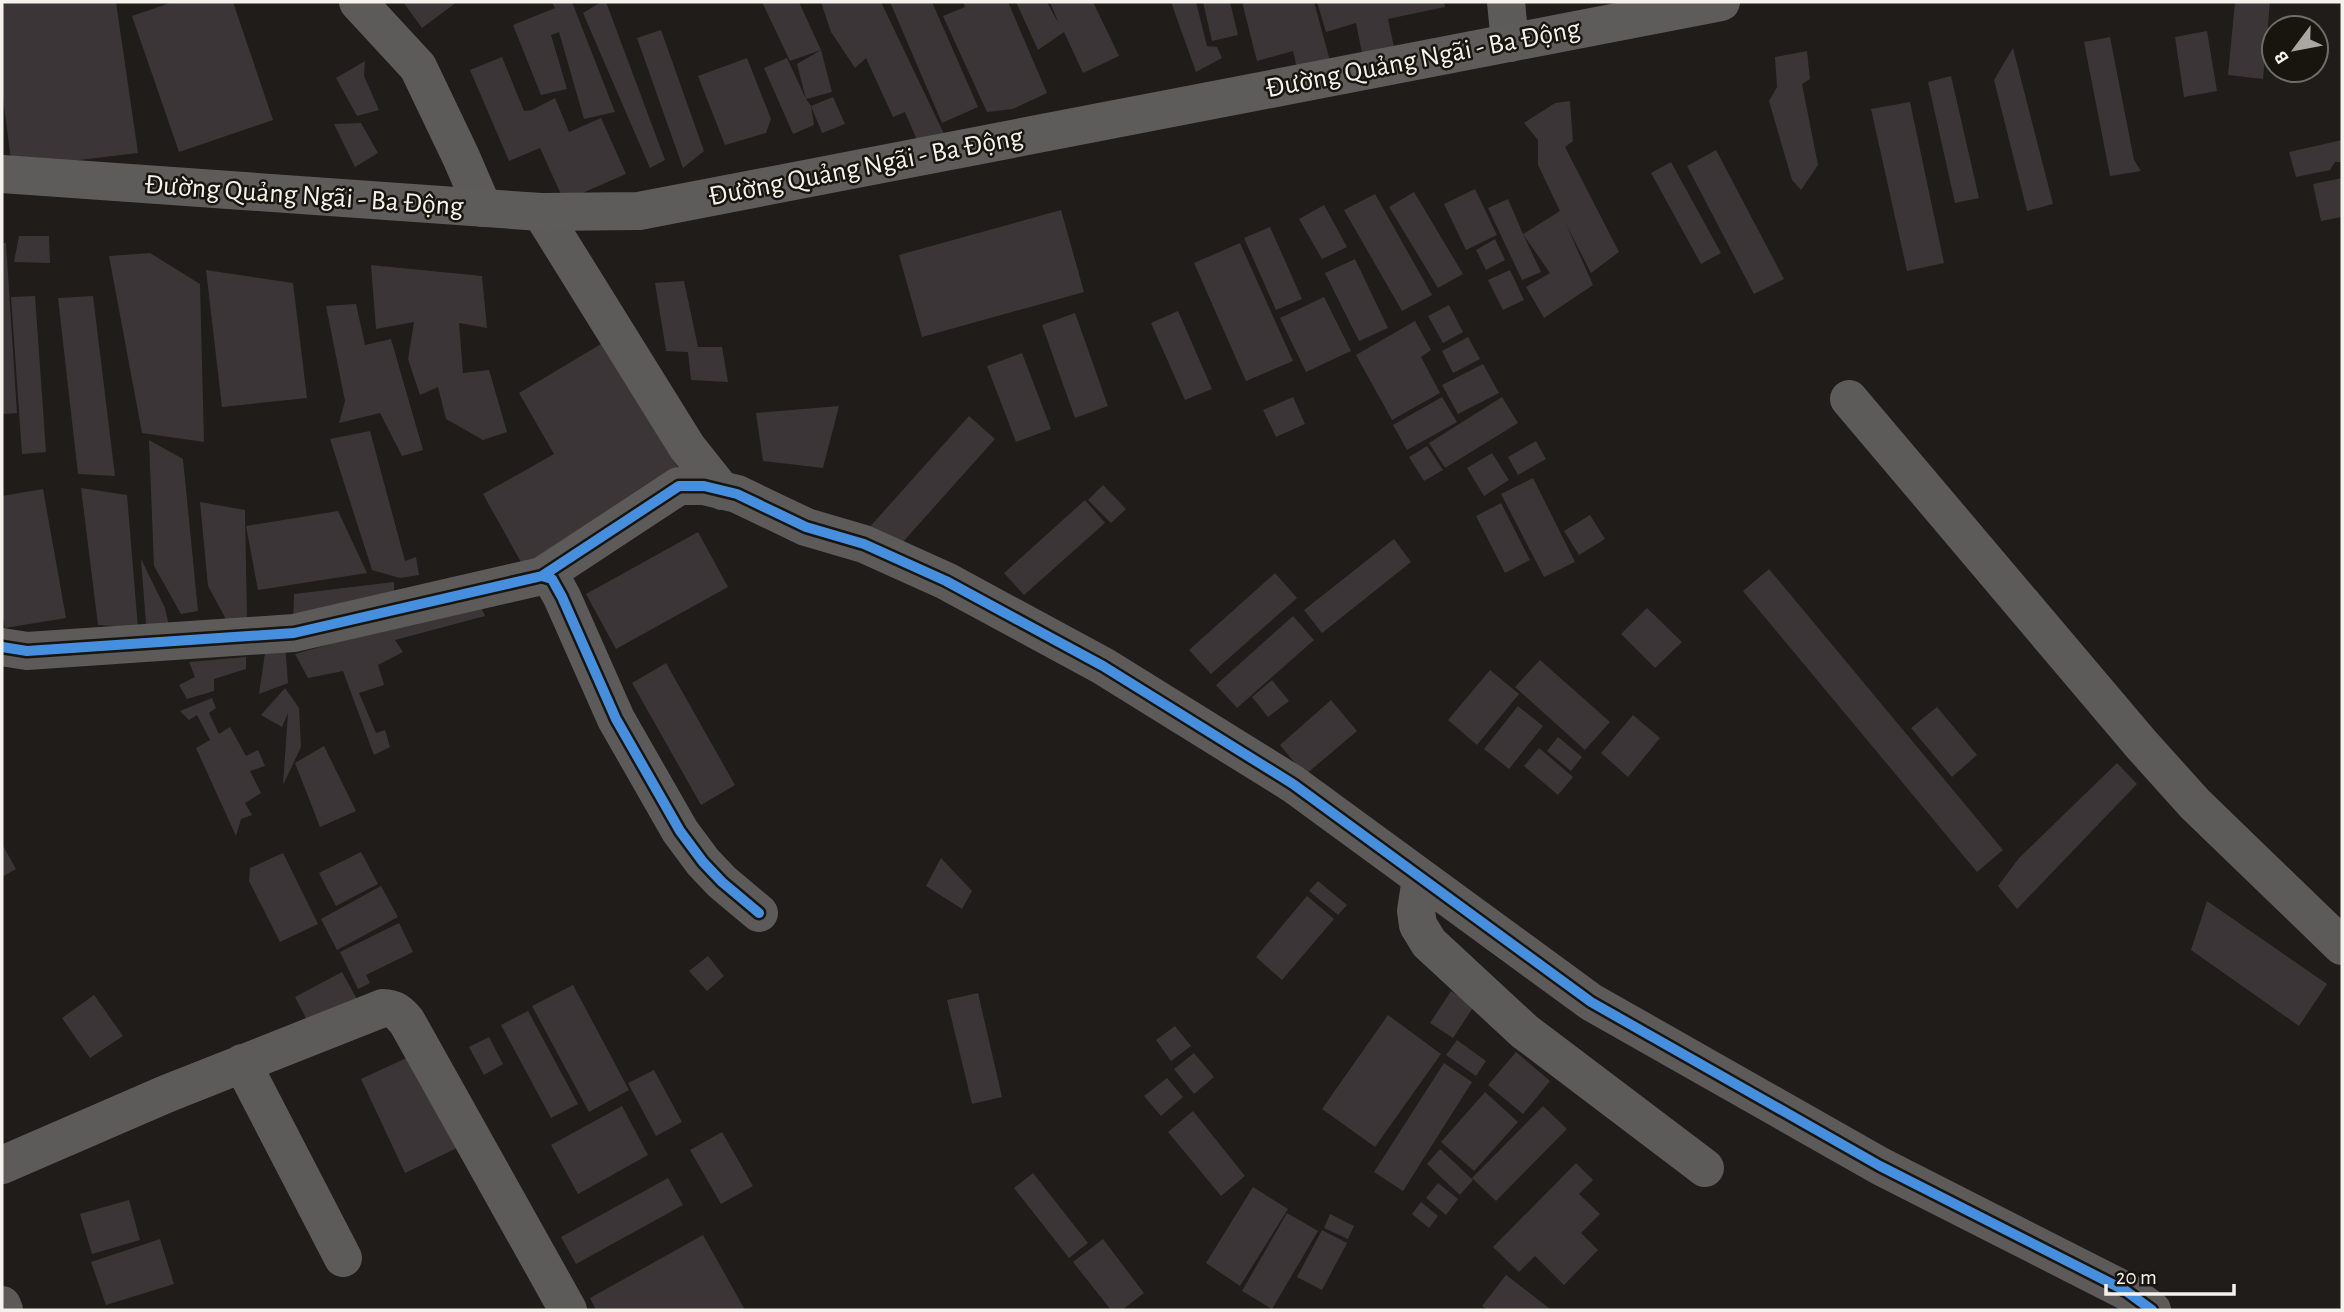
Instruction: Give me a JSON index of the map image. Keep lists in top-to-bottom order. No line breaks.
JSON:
{"streets":{"main road":["Đường Quảng Ngãi - Ba Động"]},"scale_bar":"20 m","north":"bottom left"}
